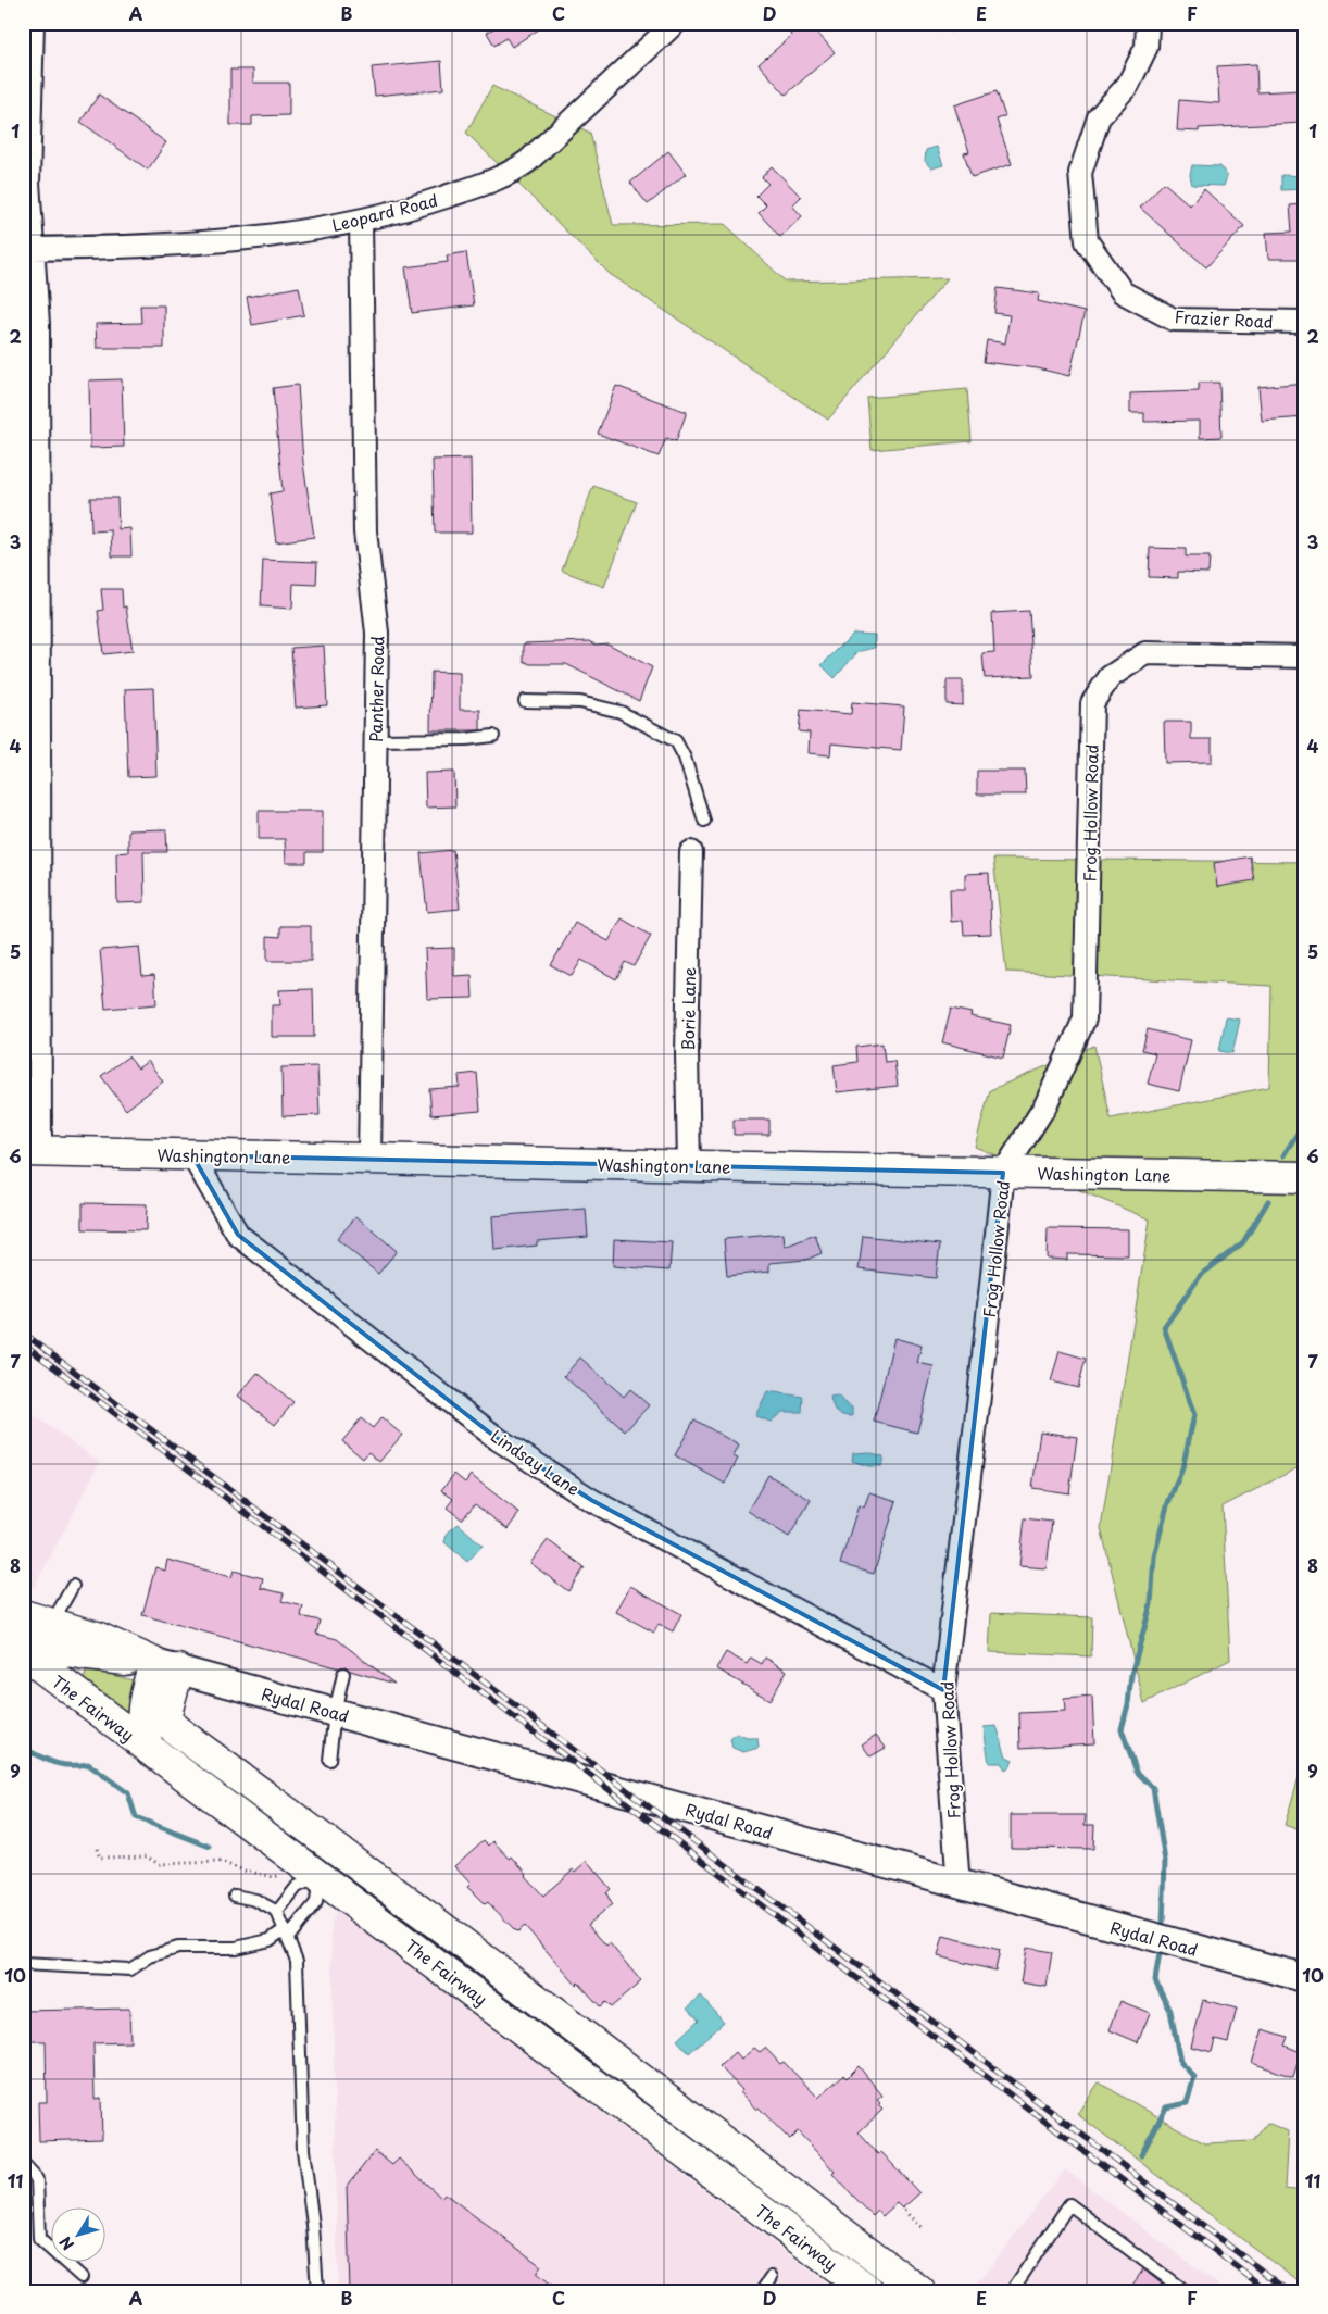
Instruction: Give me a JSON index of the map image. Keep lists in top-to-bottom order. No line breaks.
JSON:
{"streets":{"main road":["Washington Lane","Rydal Road","The Fairway"],"street":["Leopard Road","Frazier Road","Panther Road","Frog Hollow Road","Borie Lane","Lindsay Lane"]},"crossings":[["Leopard Road","Panther Road"],["Panther Road","Washington Lane"],["Frog Hollow Road","Washington Lane"],["Frog Hollow Road","Lindsay Lane"],["Frog Hollow Road","Rydal Road"],["Borie Lane","Washington Lane"],["Washington Lane","Lindsay Lane"],["Rydal Road","The Fairway"]],"north":"bottom left","grid":{"columns":["A","B","C","D","E","F"],"rows":["1","2","3","4","5","6","7","8","9","10","11"]}}
